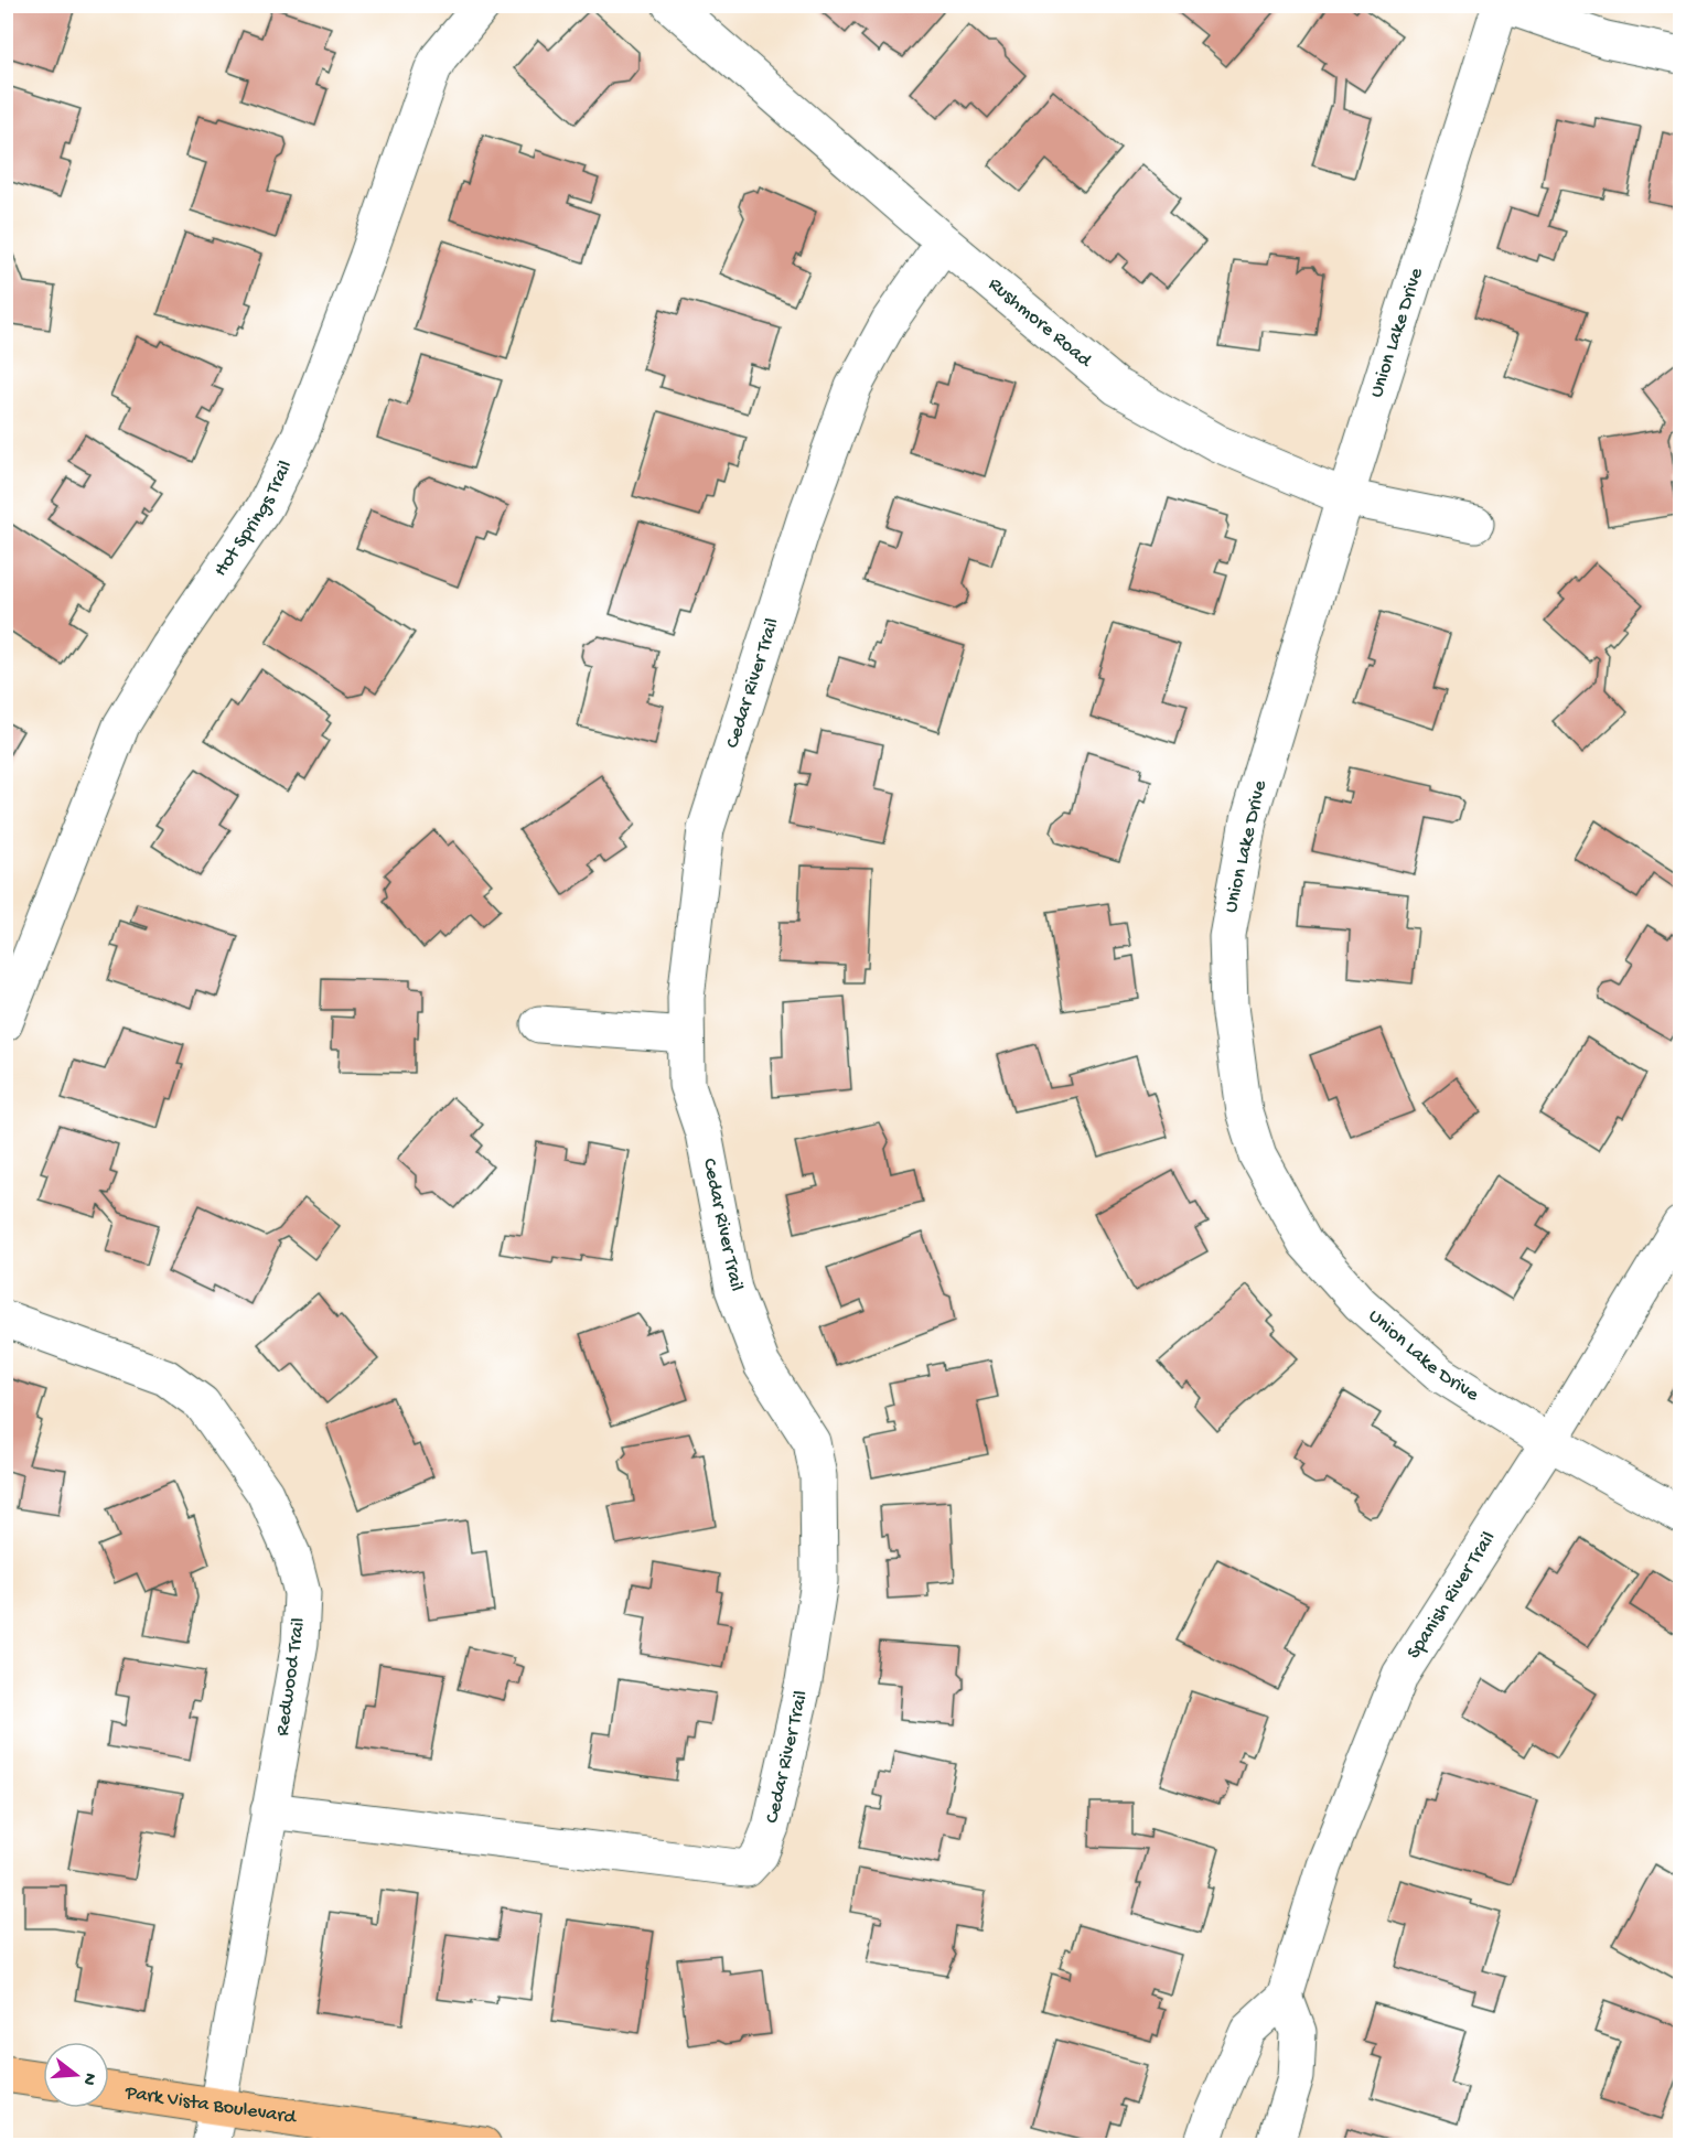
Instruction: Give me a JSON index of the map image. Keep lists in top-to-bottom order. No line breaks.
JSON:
{"streets":{"main road":["Park Vista Boulevard"],"street":["Rushmore Road","Union Lake Drive","Hot Springs Trail","Cedar River Trail","Spanish River Trail","Redwood Trail"]},"crossings":[["Rushmore Road","Union Lake Drive"],["Rushmore Road","Cedar River Trail"],["Union Lake Drive","Spanish River Trail"],["Cedar River Trail","Redwood Trail"],["Redwood Trail","Park Vista Boulevard"]],"north":"right"}
